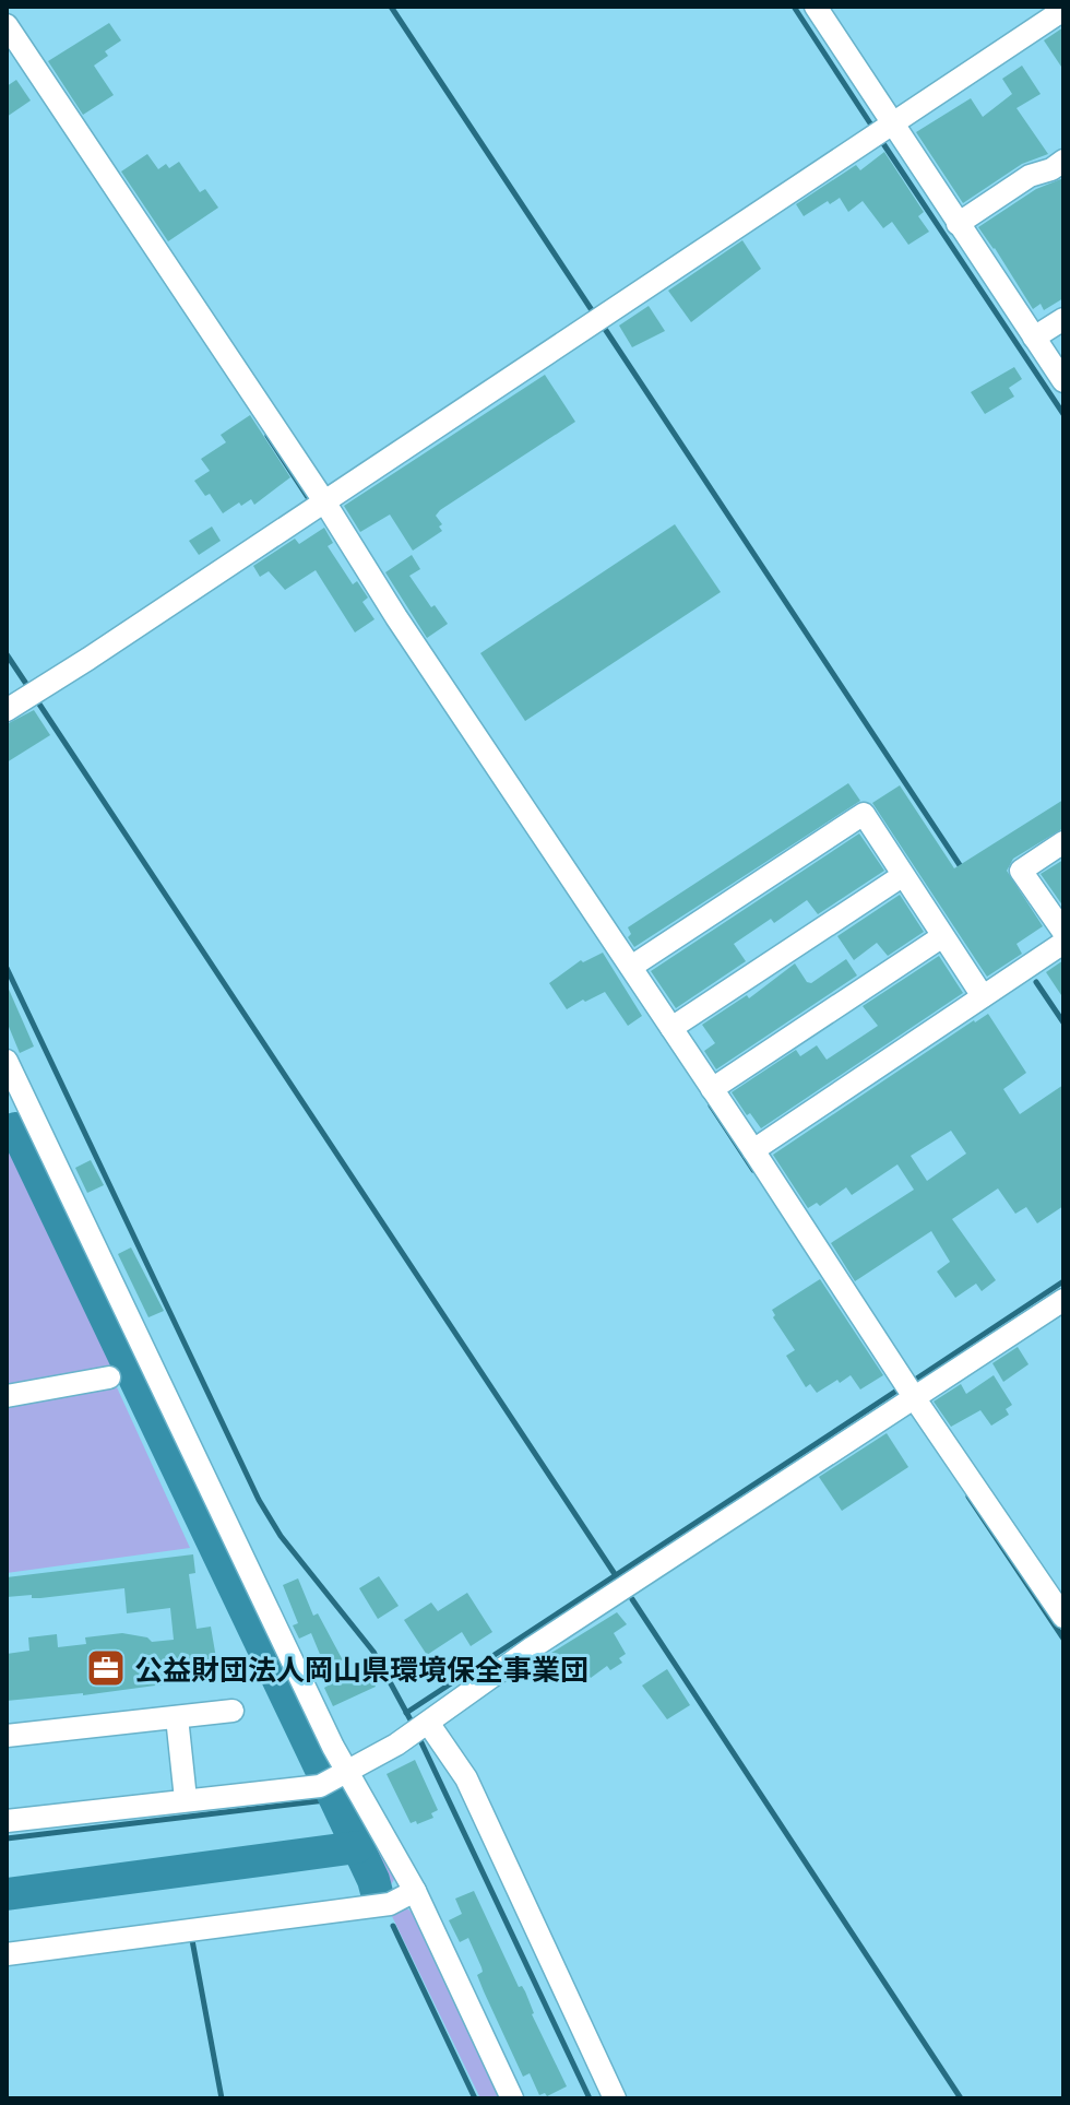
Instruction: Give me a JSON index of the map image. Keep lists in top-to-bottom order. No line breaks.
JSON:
{"places":{"office":["公益財団法人岡山県環境保全事業団"]}}
